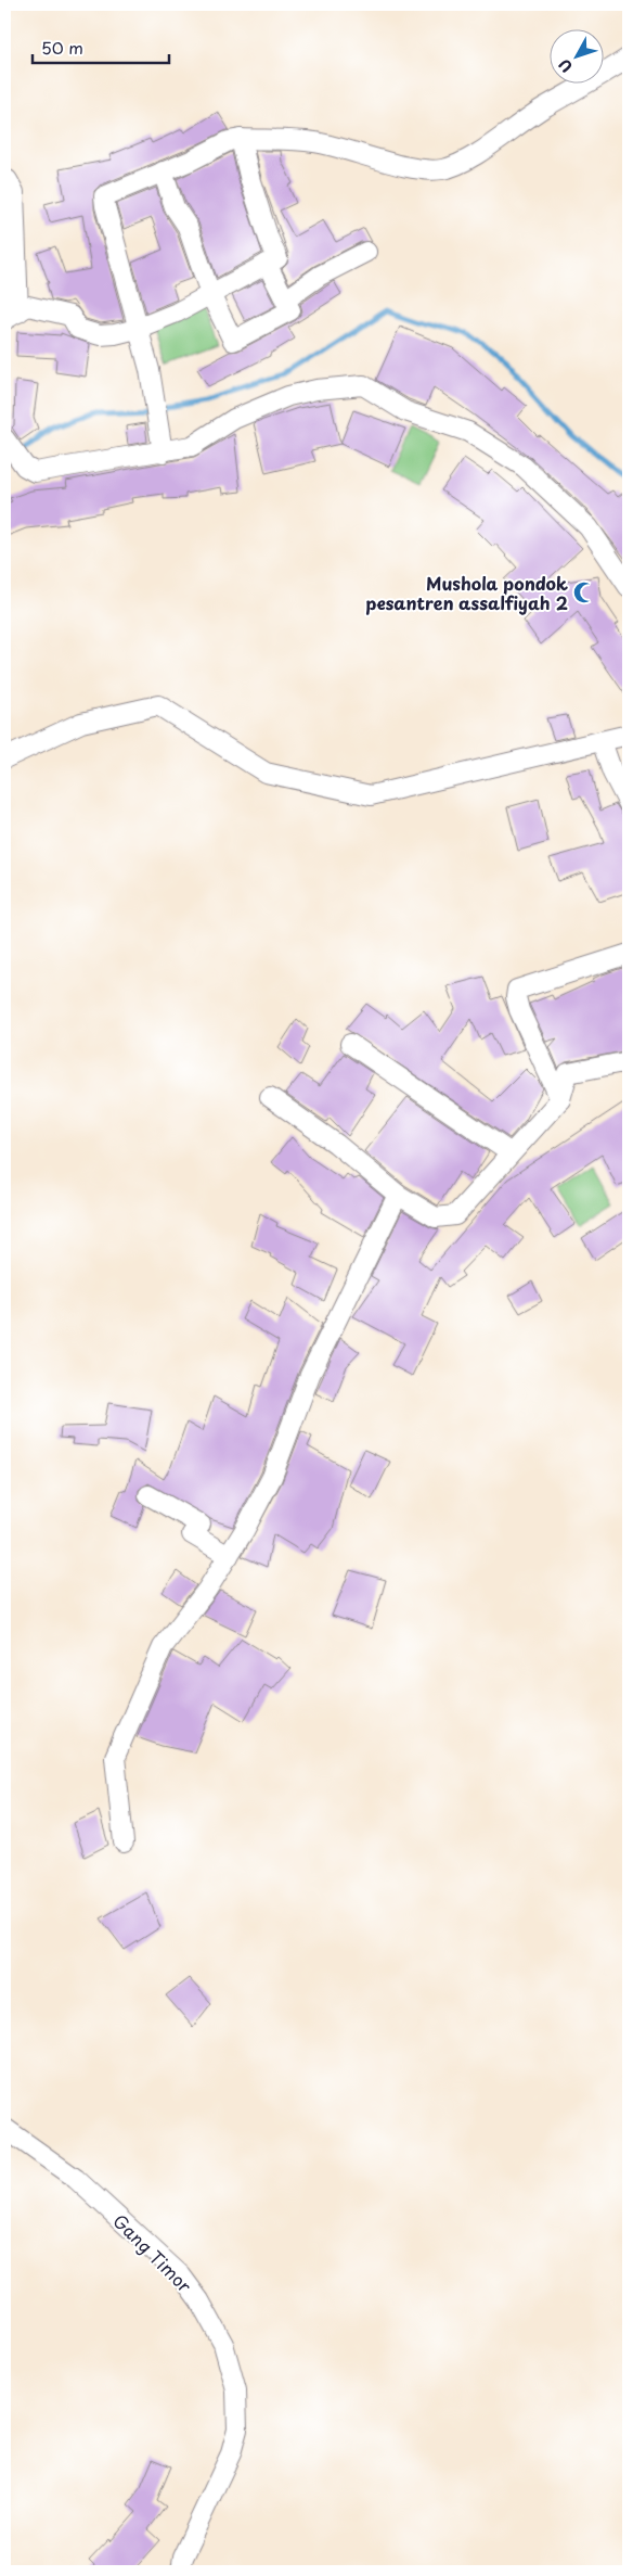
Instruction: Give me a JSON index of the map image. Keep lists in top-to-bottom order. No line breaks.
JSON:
{"streets":{"street":["Gang Timor"]},"places":{"mosque":["Mushola pondok pesantren assalfiyah 2"]},"scale_bar":"50 m","north":"bottom left"}
